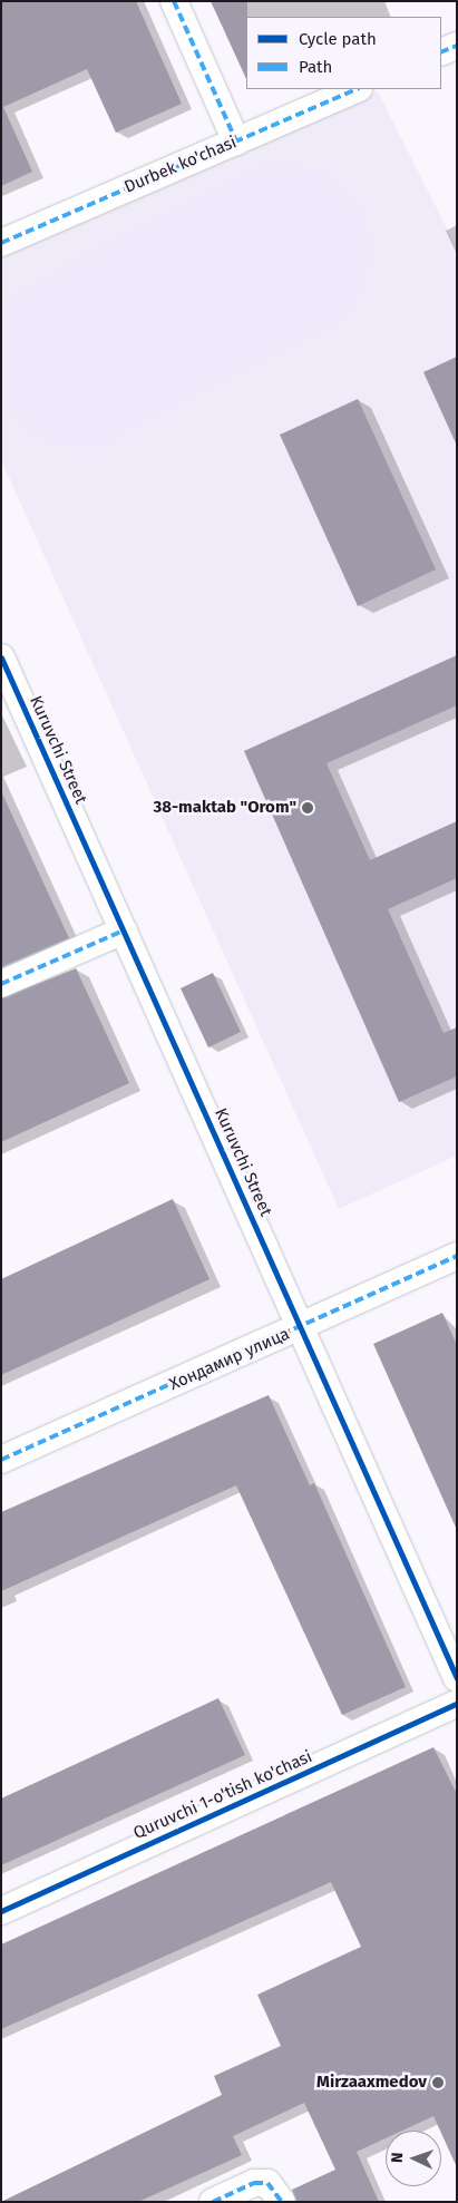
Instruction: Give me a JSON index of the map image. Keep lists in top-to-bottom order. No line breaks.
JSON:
{"streets":{"street":["Durbek ko'chasi","Kuruvchi Street","Хондамир улица","Quruvchi 1-o'tish ko'chasi"]},"crossings":[["Kuruvchi Street","Хондамир улица"]],"places":["38-maktab \"Orom\"","Mirzaaxmedov"],"legend":["Cycle path","Path"],"north":"left"}
